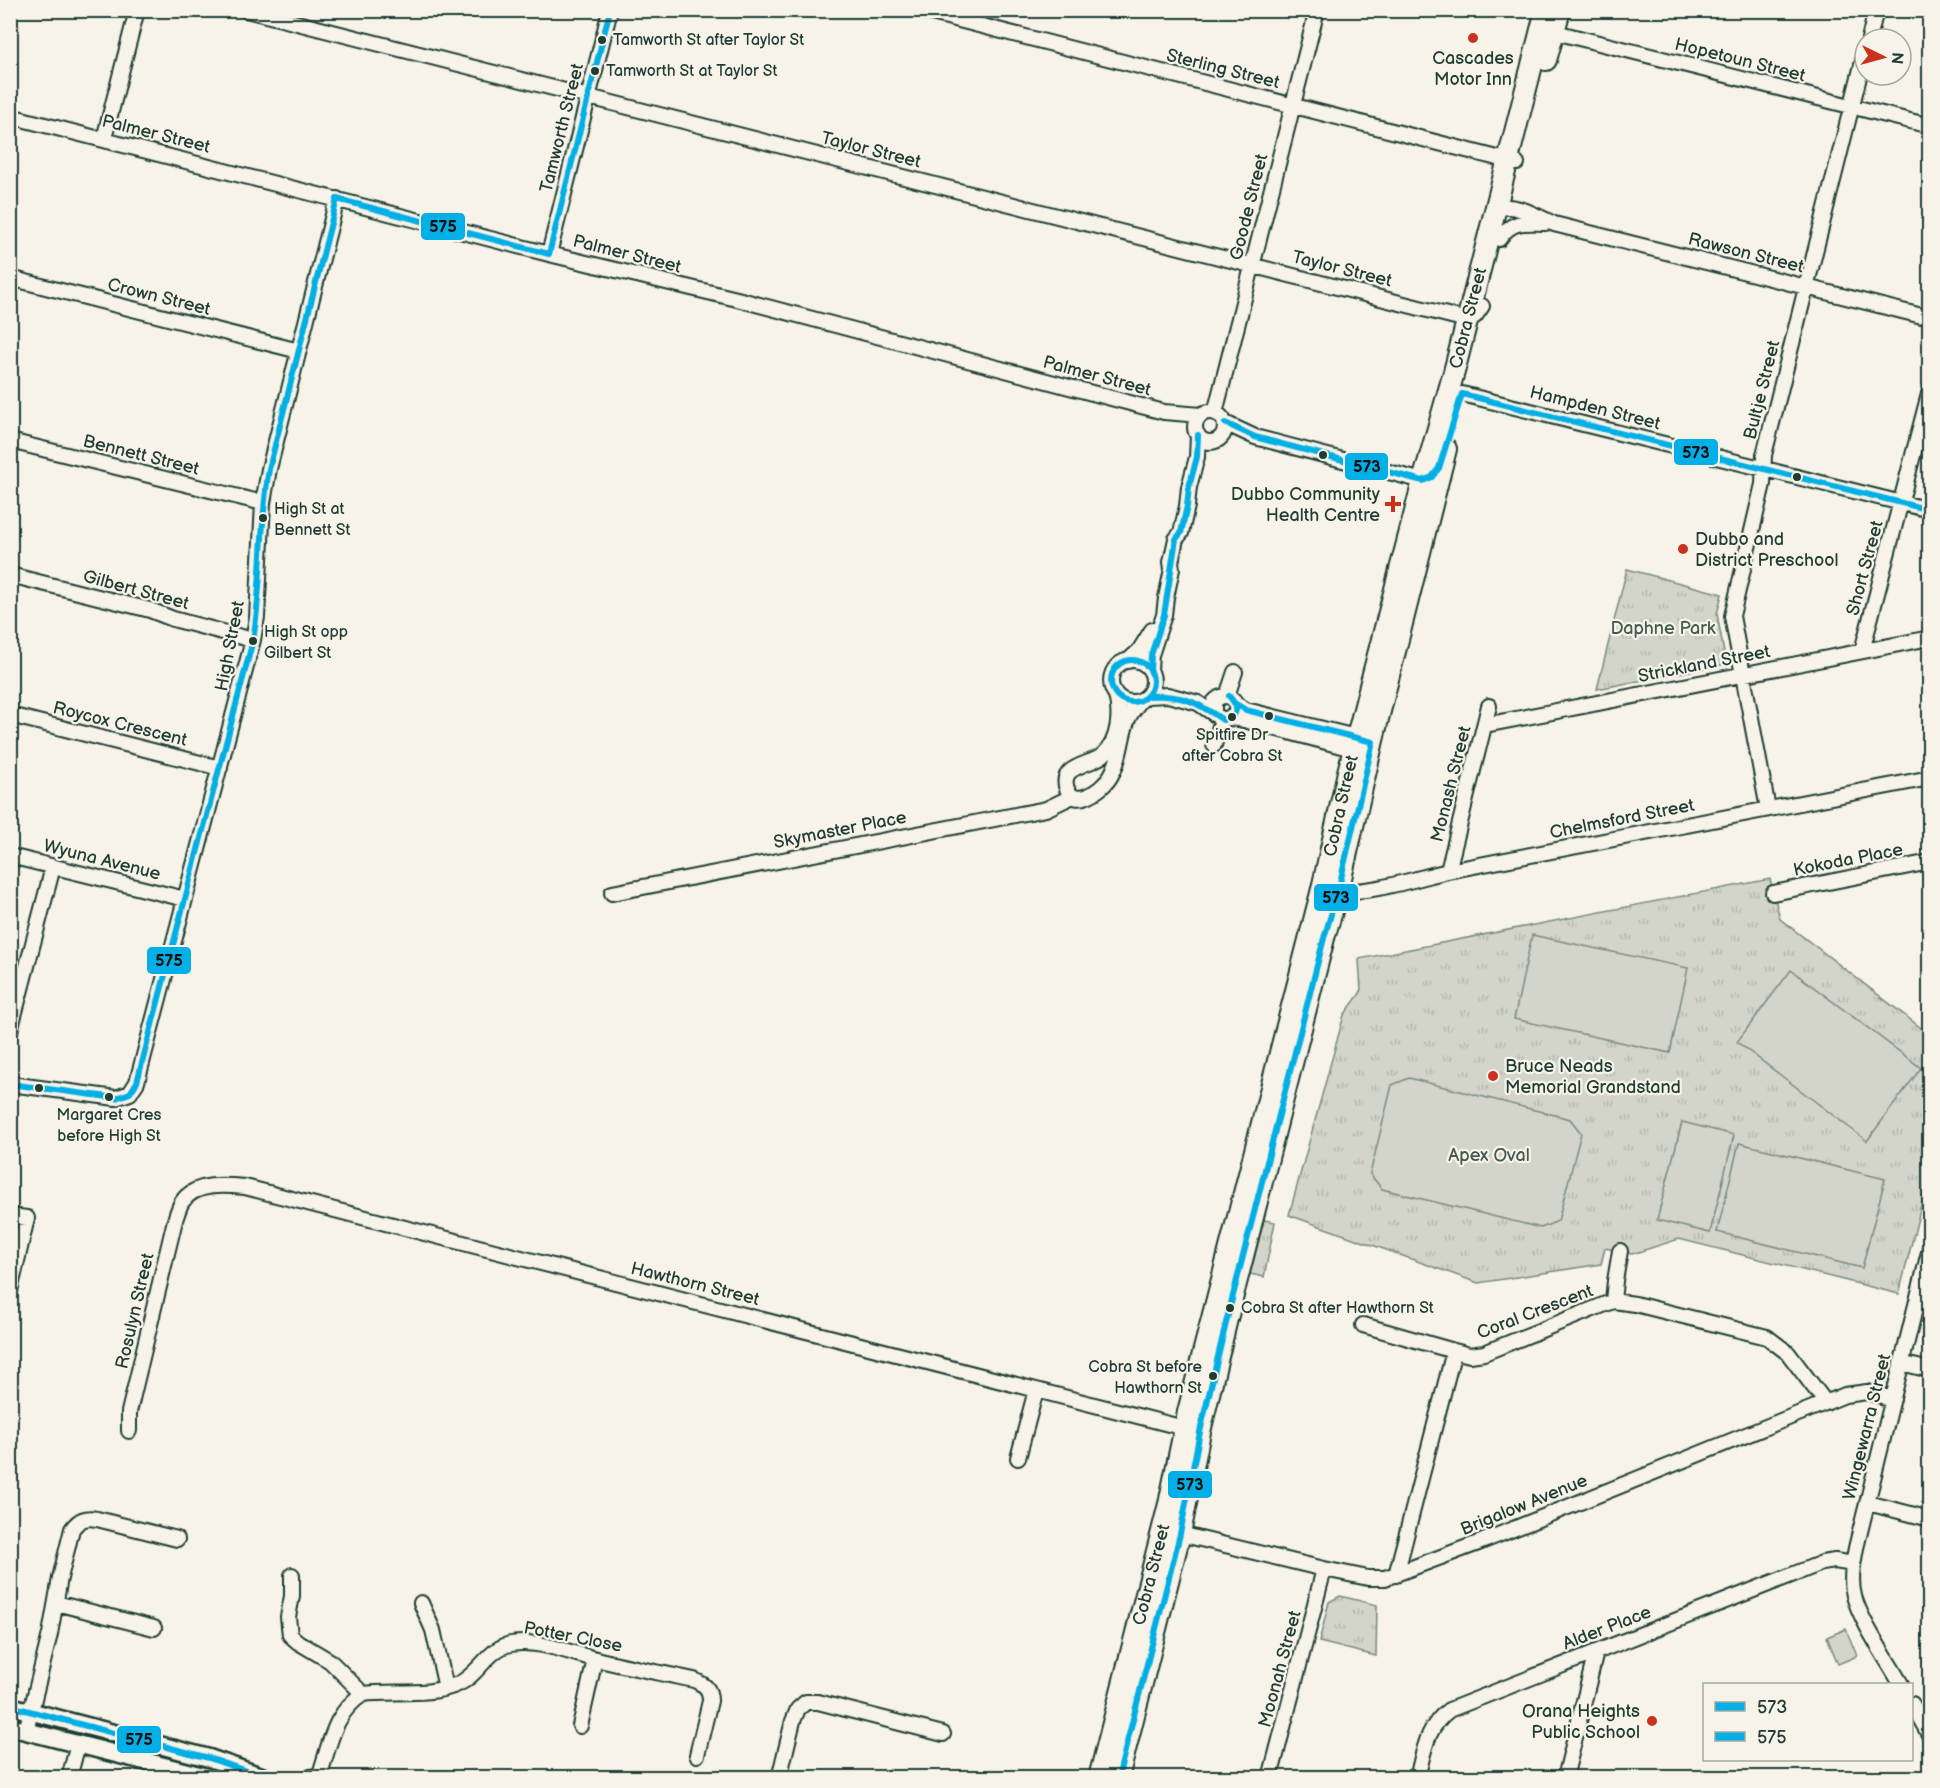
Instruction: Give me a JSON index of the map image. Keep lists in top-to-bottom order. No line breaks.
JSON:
{"streets":{"highway":["Cobra Street"],"street":["Hopetoun Street","Sterling Street","Tamworth Street","Palmer Street","Taylor Street","Goode Street","Rawson Street","Crown Street","Bultje Street","Hampden Street","Bennett Street","Short Street","Gilbert Street","High Street","Strickland Street","Roycox Crescent","Monash Street","Chelmsford Street","Skymaster Place","Wyuna Avenue","Kokoda Place","Hawthorn Street","Rosulyn Street","Coral Crescent","Wingewarra Street","Brigalow Avenue","Alder Place","Potter Close","Moonah Street"]},"crossings":[["Hopetoun Street","Cobra Street"],["Hopetoun Street","Bultje Street"],["Sterling Street","Goode Street"],["Sterling Street","Cobra Street"],["Tamworth Street","Palmer Street"],["Tamworth Street","Taylor Street"],["Palmer Street","Goode Street"],["Palmer Street","Cobra Street"],["Palmer Street","High Street"],["Taylor Street","Goode Street"],["Taylor Street","Cobra Street"],["Rawson Street","Cobra Street"],["Rawson Street","Bultje Street"],["Crown Street","High Street"],["Cobra Street","Hampden Street"],["Cobra Street","Chelmsford Street"],["Cobra Street","Hawthorn Street"],["Cobra Street","Brigalow Avenue"],["Bultje Street","Hampden Street"],["Bultje Street","Strickland Street"],["Bultje Street","Chelmsford Street"],["Hampden Street","Short Street"],["Bennett Street","High Street"],["Short Street","Strickland Street"],["Gilbert Street","High Street"],["High Street","Roycox Crescent"],["High Street","Wyuna Avenue"],["Strickland Street","Monash Street"],["Monash Street","Chelmsford Street"],["Hawthorn Street","Rosulyn Street"],["Coral Crescent","Brigalow Avenue"],["Wingewarra Street","Brigalow Avenue"],["Wingewarra Street","Alder Place"],["Brigalow Avenue","Moonah Street"]],"parks":["Daphne Park","Apex Oval"],"places":{"other":["Cascades Motor Inn","Tamworth St after Taylor St","Tamworth St at Taylor St","High St at Bennett St","Dubbo and District Preschool","High St opp Gilbert St","Spitfire Dr after Cobra St","Bruce Neads Memorial Grandstand","Margaret Cres before High St","Cobra St after Hawthorn St","Cobra St before Hawthorn St","Orana Heights Public School"],"health":["Dubbo Community Health Centre"]},"lines":["transit line 575","transit line 573"],"legend":["573","575"],"north":"right"}
